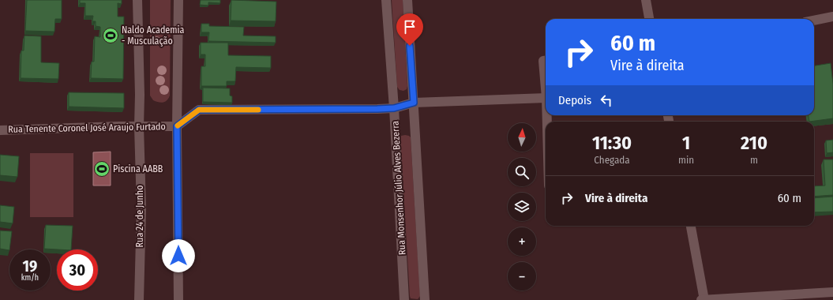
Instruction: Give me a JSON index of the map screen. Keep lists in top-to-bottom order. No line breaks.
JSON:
{"streets":{"street":["Rua Tenente Coronel José Araujo Furtado","Rua Monsenhor Júlio Alves Bezerra","Rua 24 de Junho"]},"crossings":[["Rua Tenente Coronel José Araujo Furtado","Rua Monsenhor Júlio Alves Bezerra"],["Rua Tenente Coronel José Araujo Furtado","Rua 24 de Junho"]],"places":{"sports":["Naldo Academia - Musculação","Piscina AABB"]},"north":"top","page":{"turn":["60 m","Vire à direita"],"then":"Depois","eta":["11:30","Chegada","1","min","210","m"],"map_buttons":["+","−"],"list":[{"name":"Vire à direita","value":"60 m"}],"speed":"19 km/h","limit":"30"}}
